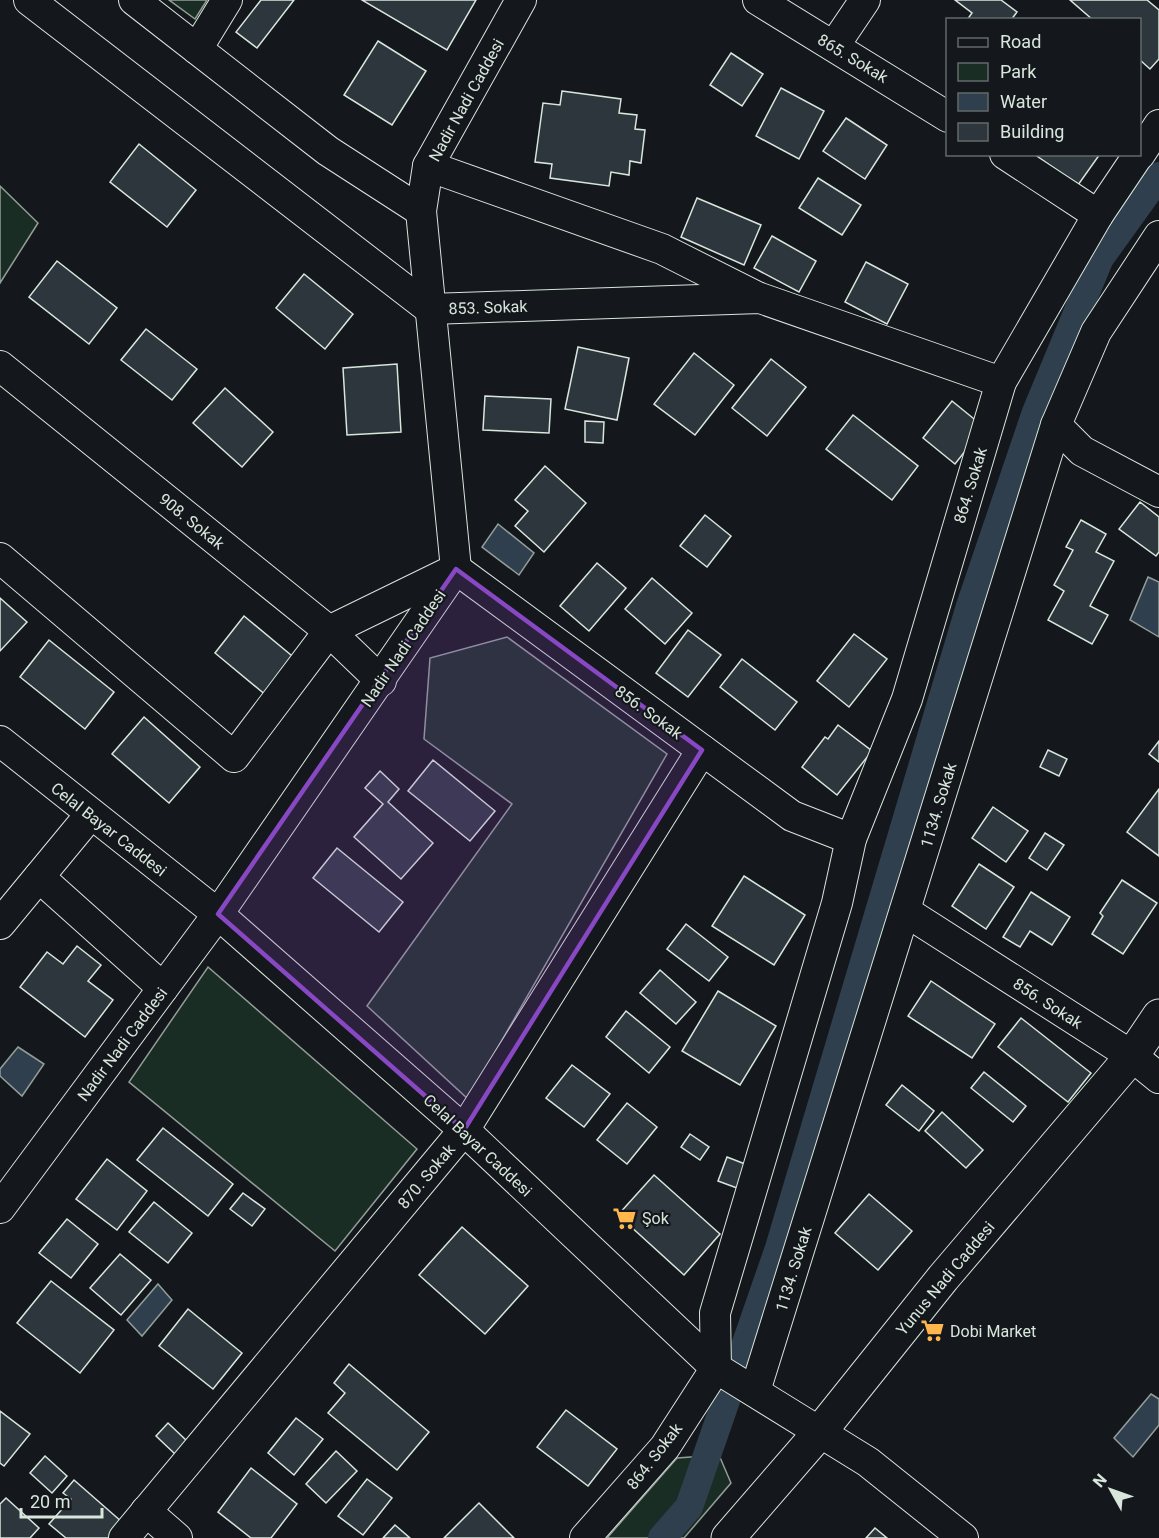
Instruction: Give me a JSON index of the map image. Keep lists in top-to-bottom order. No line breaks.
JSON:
{"streets":{"main road":["Yunus Nadi Caddesi"],"street":["865. Sokak","Nadir Nadi Caddesi","853. Sokak","864. Sokak","908. Sokak","856. Sokak","1134. Sokak","Celal Bayar Caddesi","870. Sokak"]},"crossings":[["Nadir Nadi Caddesi","853. Sokak"],["Nadir Nadi Caddesi","908. Sokak"],["Nadir Nadi Caddesi","856. Sokak"],["Nadir Nadi Caddesi","Celal Bayar Caddesi"],["853. Sokak","864. Sokak"],["864. Sokak","856. Sokak"],["864. Sokak","Celal Bayar Caddesi"],["856. Sokak","1134. Sokak"],["856. Sokak","870. Sokak"],["856. Sokak","Yunus Nadi Caddesi"],["1134. Sokak","Celal Bayar Caddesi"],["Celal Bayar Caddesi","870. Sokak"],["Celal Bayar Caddesi","Yunus Nadi Caddesi"]],"places":{"supermarket":["Şok","Dobi Market"]},"legend":["Road","Park","Water","Building"],"scale_bar":"20 m","north":"top left"}
